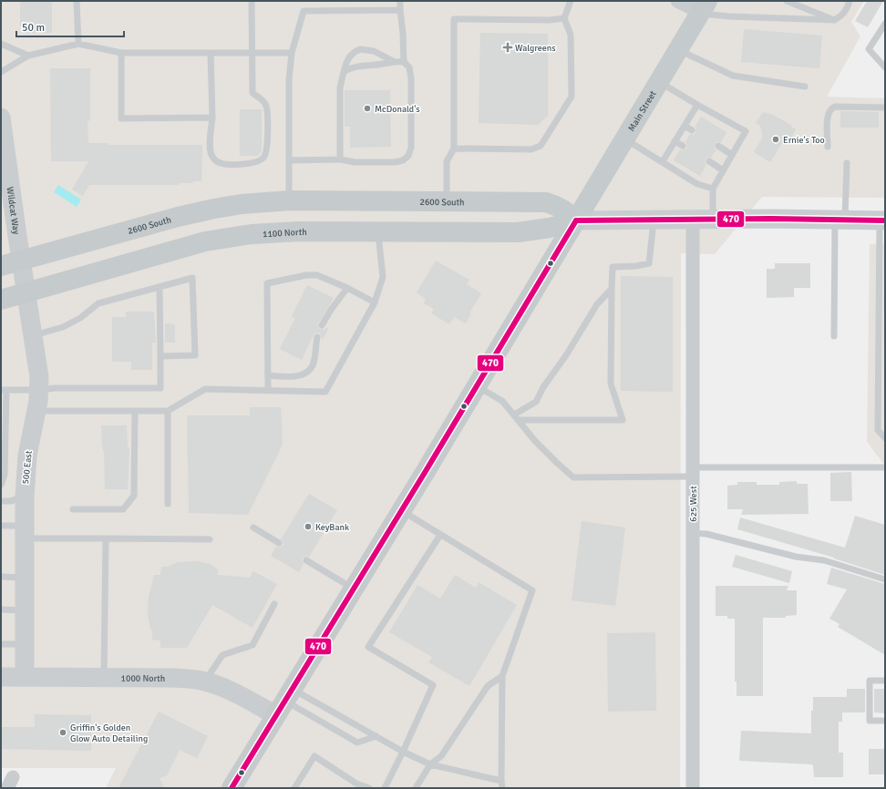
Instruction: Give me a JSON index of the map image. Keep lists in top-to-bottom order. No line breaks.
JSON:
{"streets":{"main road":["Main Street","2600 South","1100 North"],"street":["Wildcat Way","500 East","625 West","1000 North"]},"crossings":[["Main Street","2600 South"],["Main Street","1100 North"],["Main Street","1000 North"],["2600 South","Wildcat Way"],["2600 South","1100 North"],["2600 South","500 East"],["Wildcat Way","500 East"],["1100 North","500 East"],["500 East","1000 North"]],"places":{"health":["Walgreens"],"other":["McDonald's","Ernie's Too","KeyBank","Griffin's Golden Glow Auto Detailing"]},"lines":["transit line 470"],"scale_bar":"50 m"}
